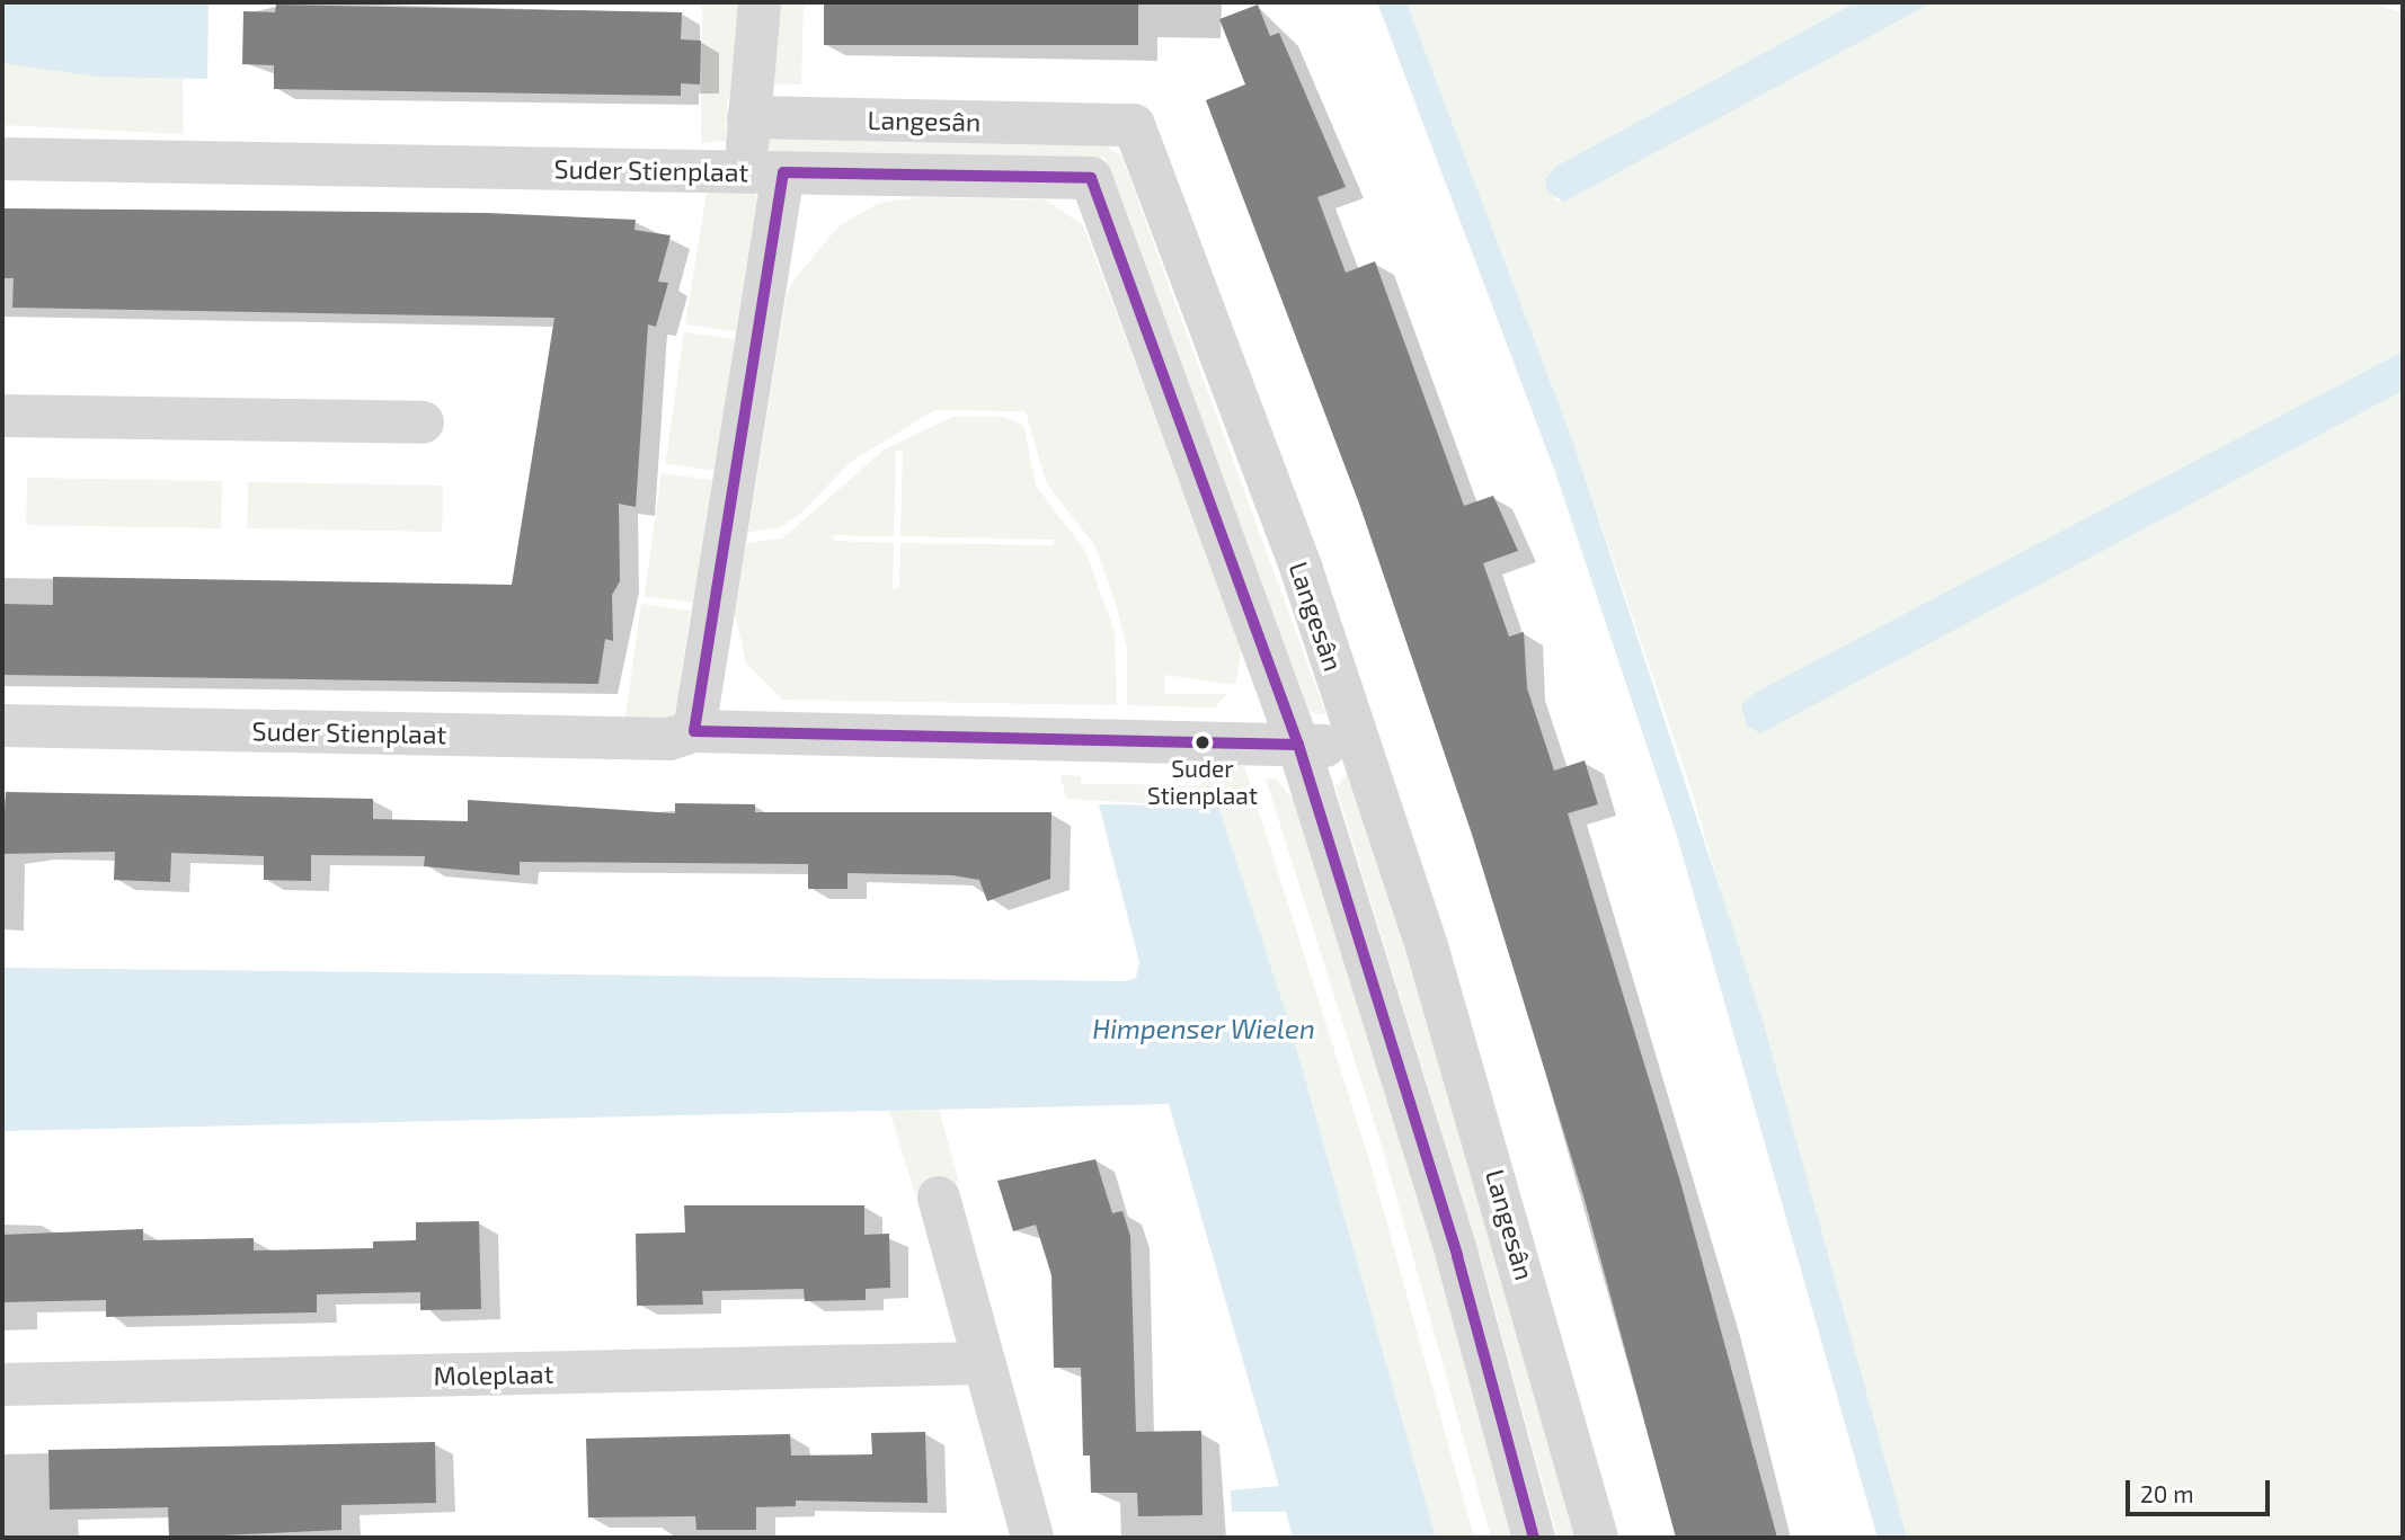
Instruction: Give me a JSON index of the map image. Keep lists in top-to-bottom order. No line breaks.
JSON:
{"streets":{"street":["Langesân","Suder Stienplaat","Moleplaat"]},"crossings":[["Langesân","Suder Stienplaat"]],"water":["Himpenser Wielen"],"places":["Suder Stienplaat"],"scale_bar":"20 m"}
